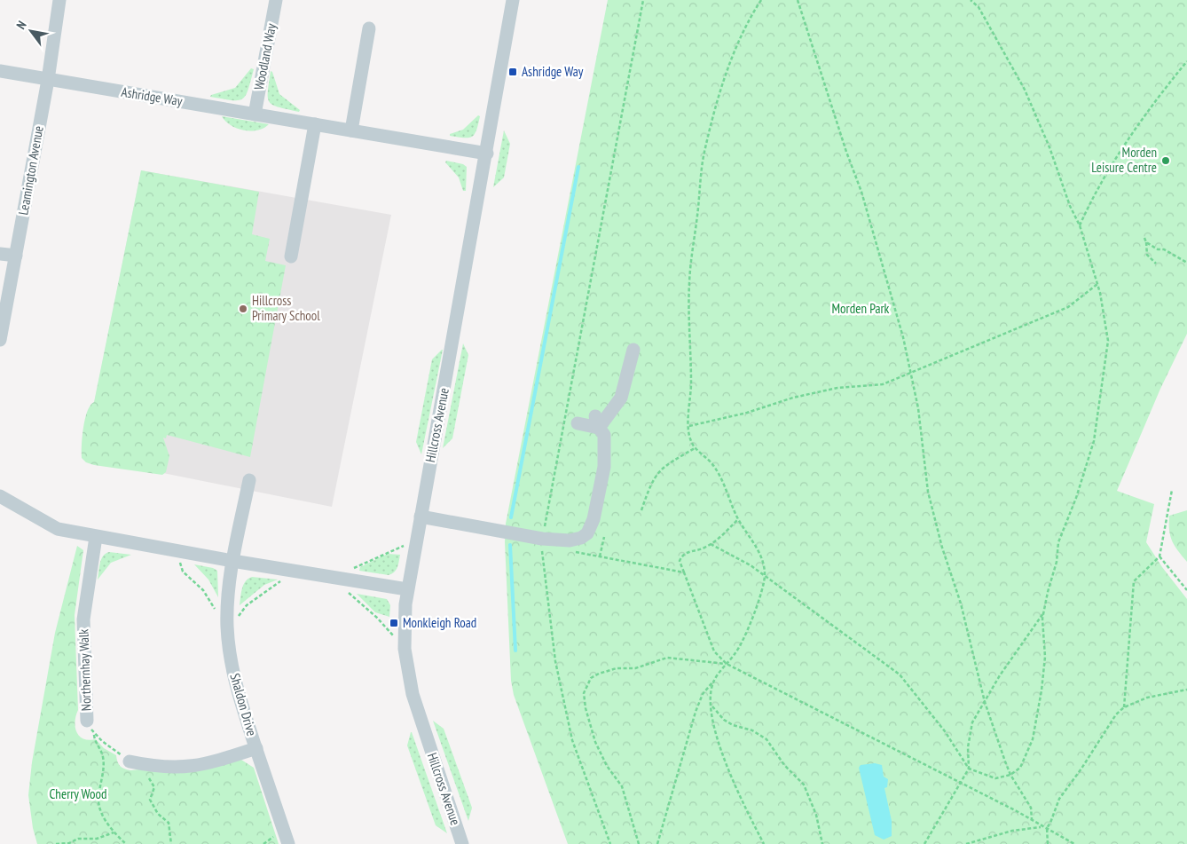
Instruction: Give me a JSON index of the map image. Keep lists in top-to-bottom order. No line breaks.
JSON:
{"streets":{"street":["Woodland Way","Ashridge Way","Leamington Avenue","Hillcross Avenue","Northernhay Walk","Shaldon Drive"]},"crossings":[["Woodland Way","Ashridge Way"],["Ashridge Way","Leamington Avenue"],["Ashridge Way","Hillcross Avenue"]],"parks":["Morden Park","Cherry Wood"],"places":{"transit":["Ashridge Way","Monkleigh Road"],"other":["Morden Leisure Centre","Hillcross Primary School"]},"north":"top left"}
